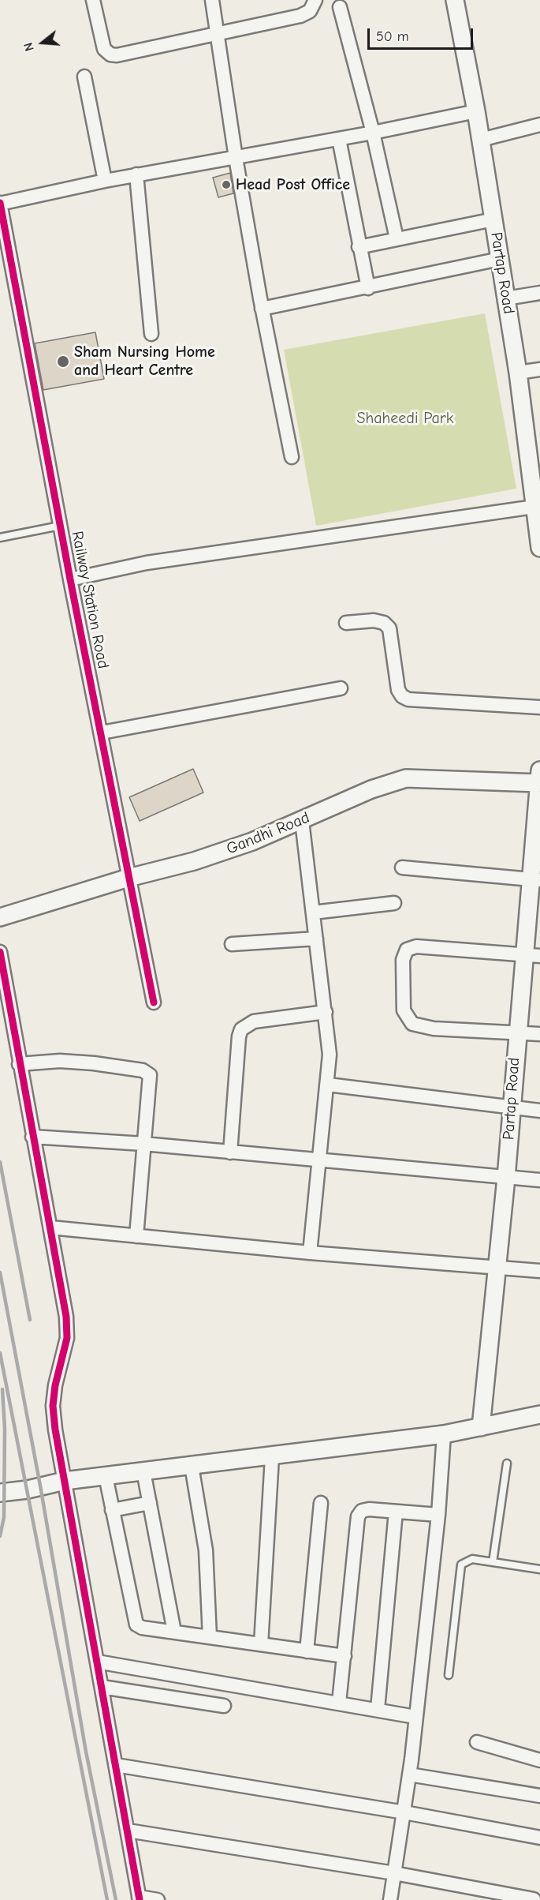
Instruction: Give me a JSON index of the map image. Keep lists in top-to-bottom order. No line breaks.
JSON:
{"streets":{"street":["Partap Road","Railway Station Road","Gandhi Road"]},"crossings":[["Partap Road","Gandhi Road"],["Railway Station Road","Gandhi Road"]],"parks":["Shaheedi Park"],"places":["Head Post Office","Sham Nursing Home and Heart Centre"],"scale_bar":"50 m","north":"left"}
